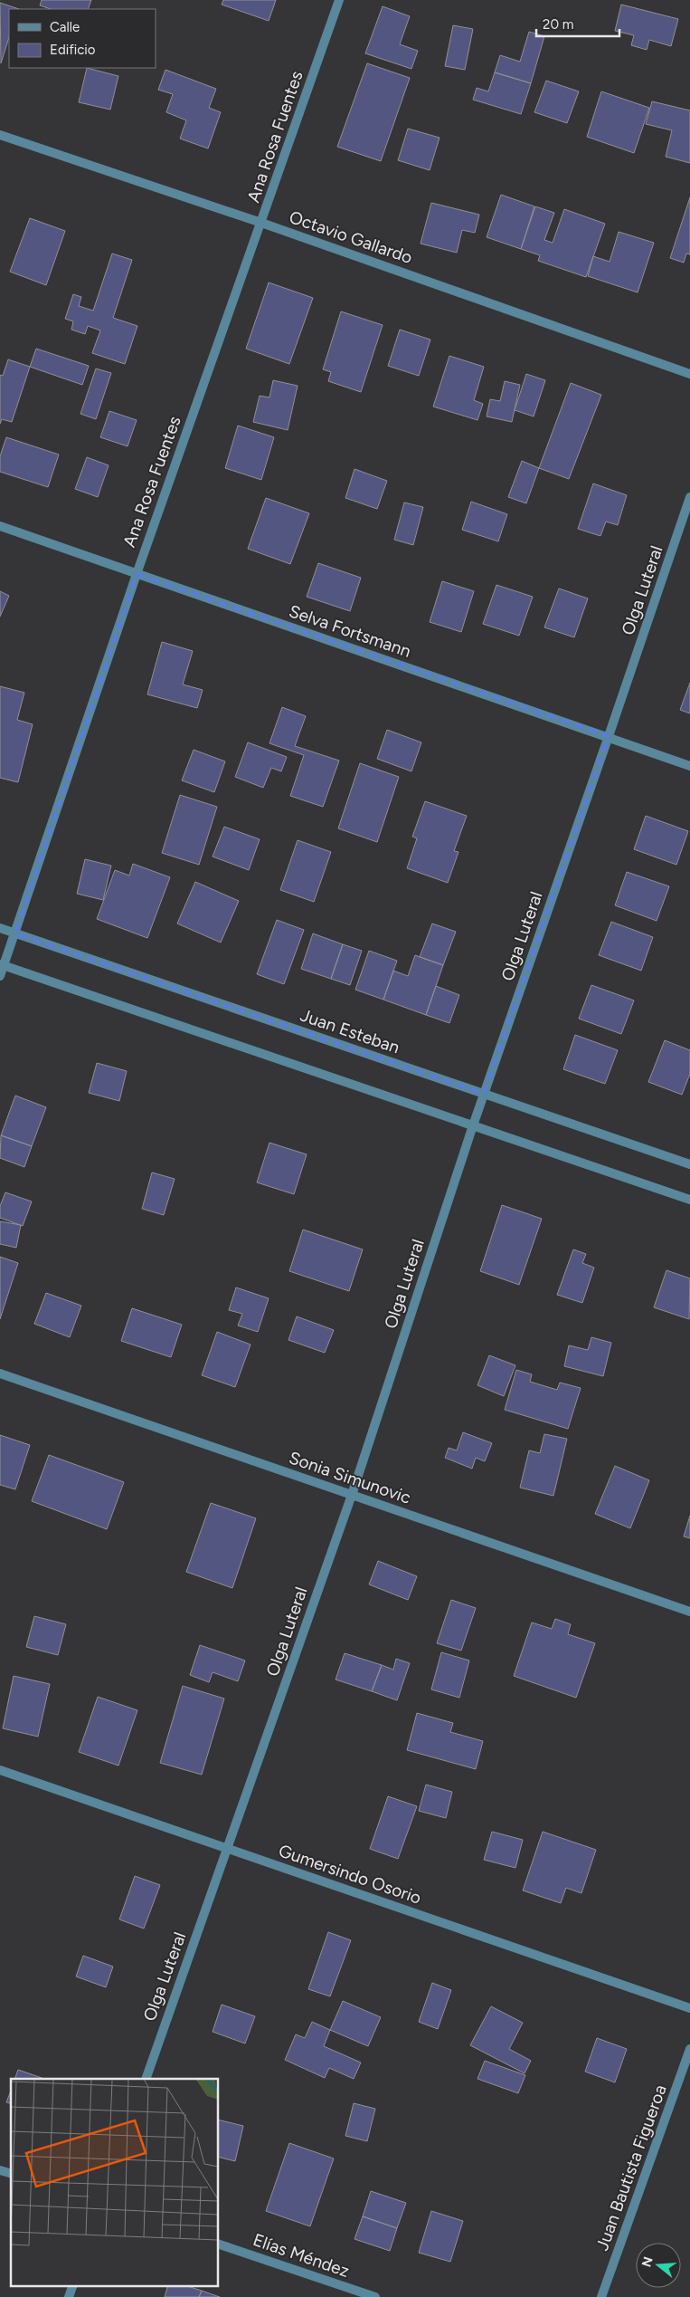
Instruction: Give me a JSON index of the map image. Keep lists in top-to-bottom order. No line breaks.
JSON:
{"streets":{"street":["Ana Rosa Fuentes","Octavio Gallardo","Olga Luteral","Selva Fortsmann","Juan Esteban","Sonia Simunovic","Gumersindo Osorio","Juan Bautista Figueroa","Elías Méndez"]},"crossings":[["Ana Rosa Fuentes","Octavio Gallardo"],["Ana Rosa Fuentes","Selva Fortsmann"],["Ana Rosa Fuentes","Juan Esteban"],["Olga Luteral","Selva Fortsmann"],["Olga Luteral","Juan Esteban"],["Olga Luteral","Sonia Simunovic"],["Olga Luteral","Gumersindo Osorio"]],"legend":["Calle","Edificio"],"scale_bar":"20 m","north":"left"}
